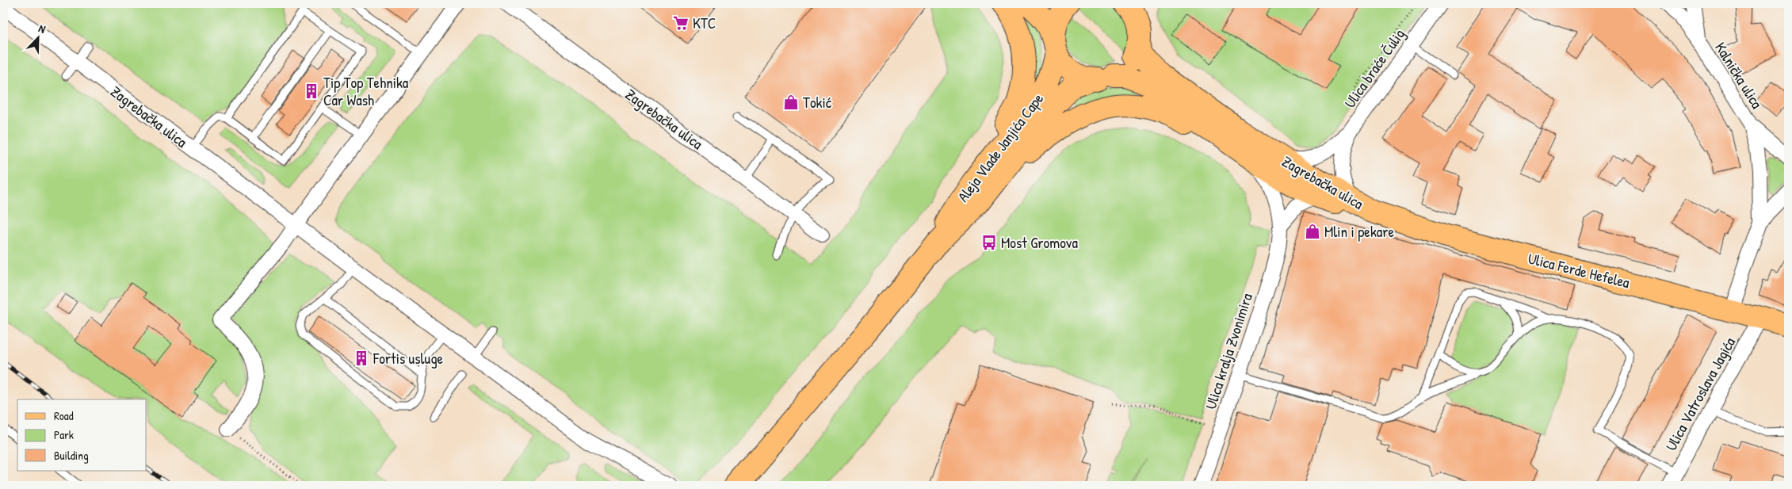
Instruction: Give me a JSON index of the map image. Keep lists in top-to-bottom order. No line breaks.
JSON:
{"streets":{"main road":["Zagrebačka ulica","Aleja Vlade Janjića Cape","Ulica Ferde Hefelea"],"street":["Ulica braće Čulig","Kalnička ulica","Ulica kralja Zvonimira","Ulica Vatroslava Jagića"]},"crossings":[["Ulica braće Čulig","Zagrebačka ulica"],["Kalnička ulica","Ulica Ferde Hefelea"],["Zagrebačka ulica","Ulica Ferde Hefelea"],["Zagrebačka ulica","Ulica kralja Zvonimira"],["Ulica Ferde Hefelea","Ulica Vatroslava Jagića"]],"places":{"supermarket":["KTC"],"building":["Tip Top Tehnika Car Wash","Fortis usluge"],"shop":["Tokić","Mlin i pekare"],"bus stop":["Most Gromova"]},"legend":["Road","Park","Building"],"north":"top right"}
